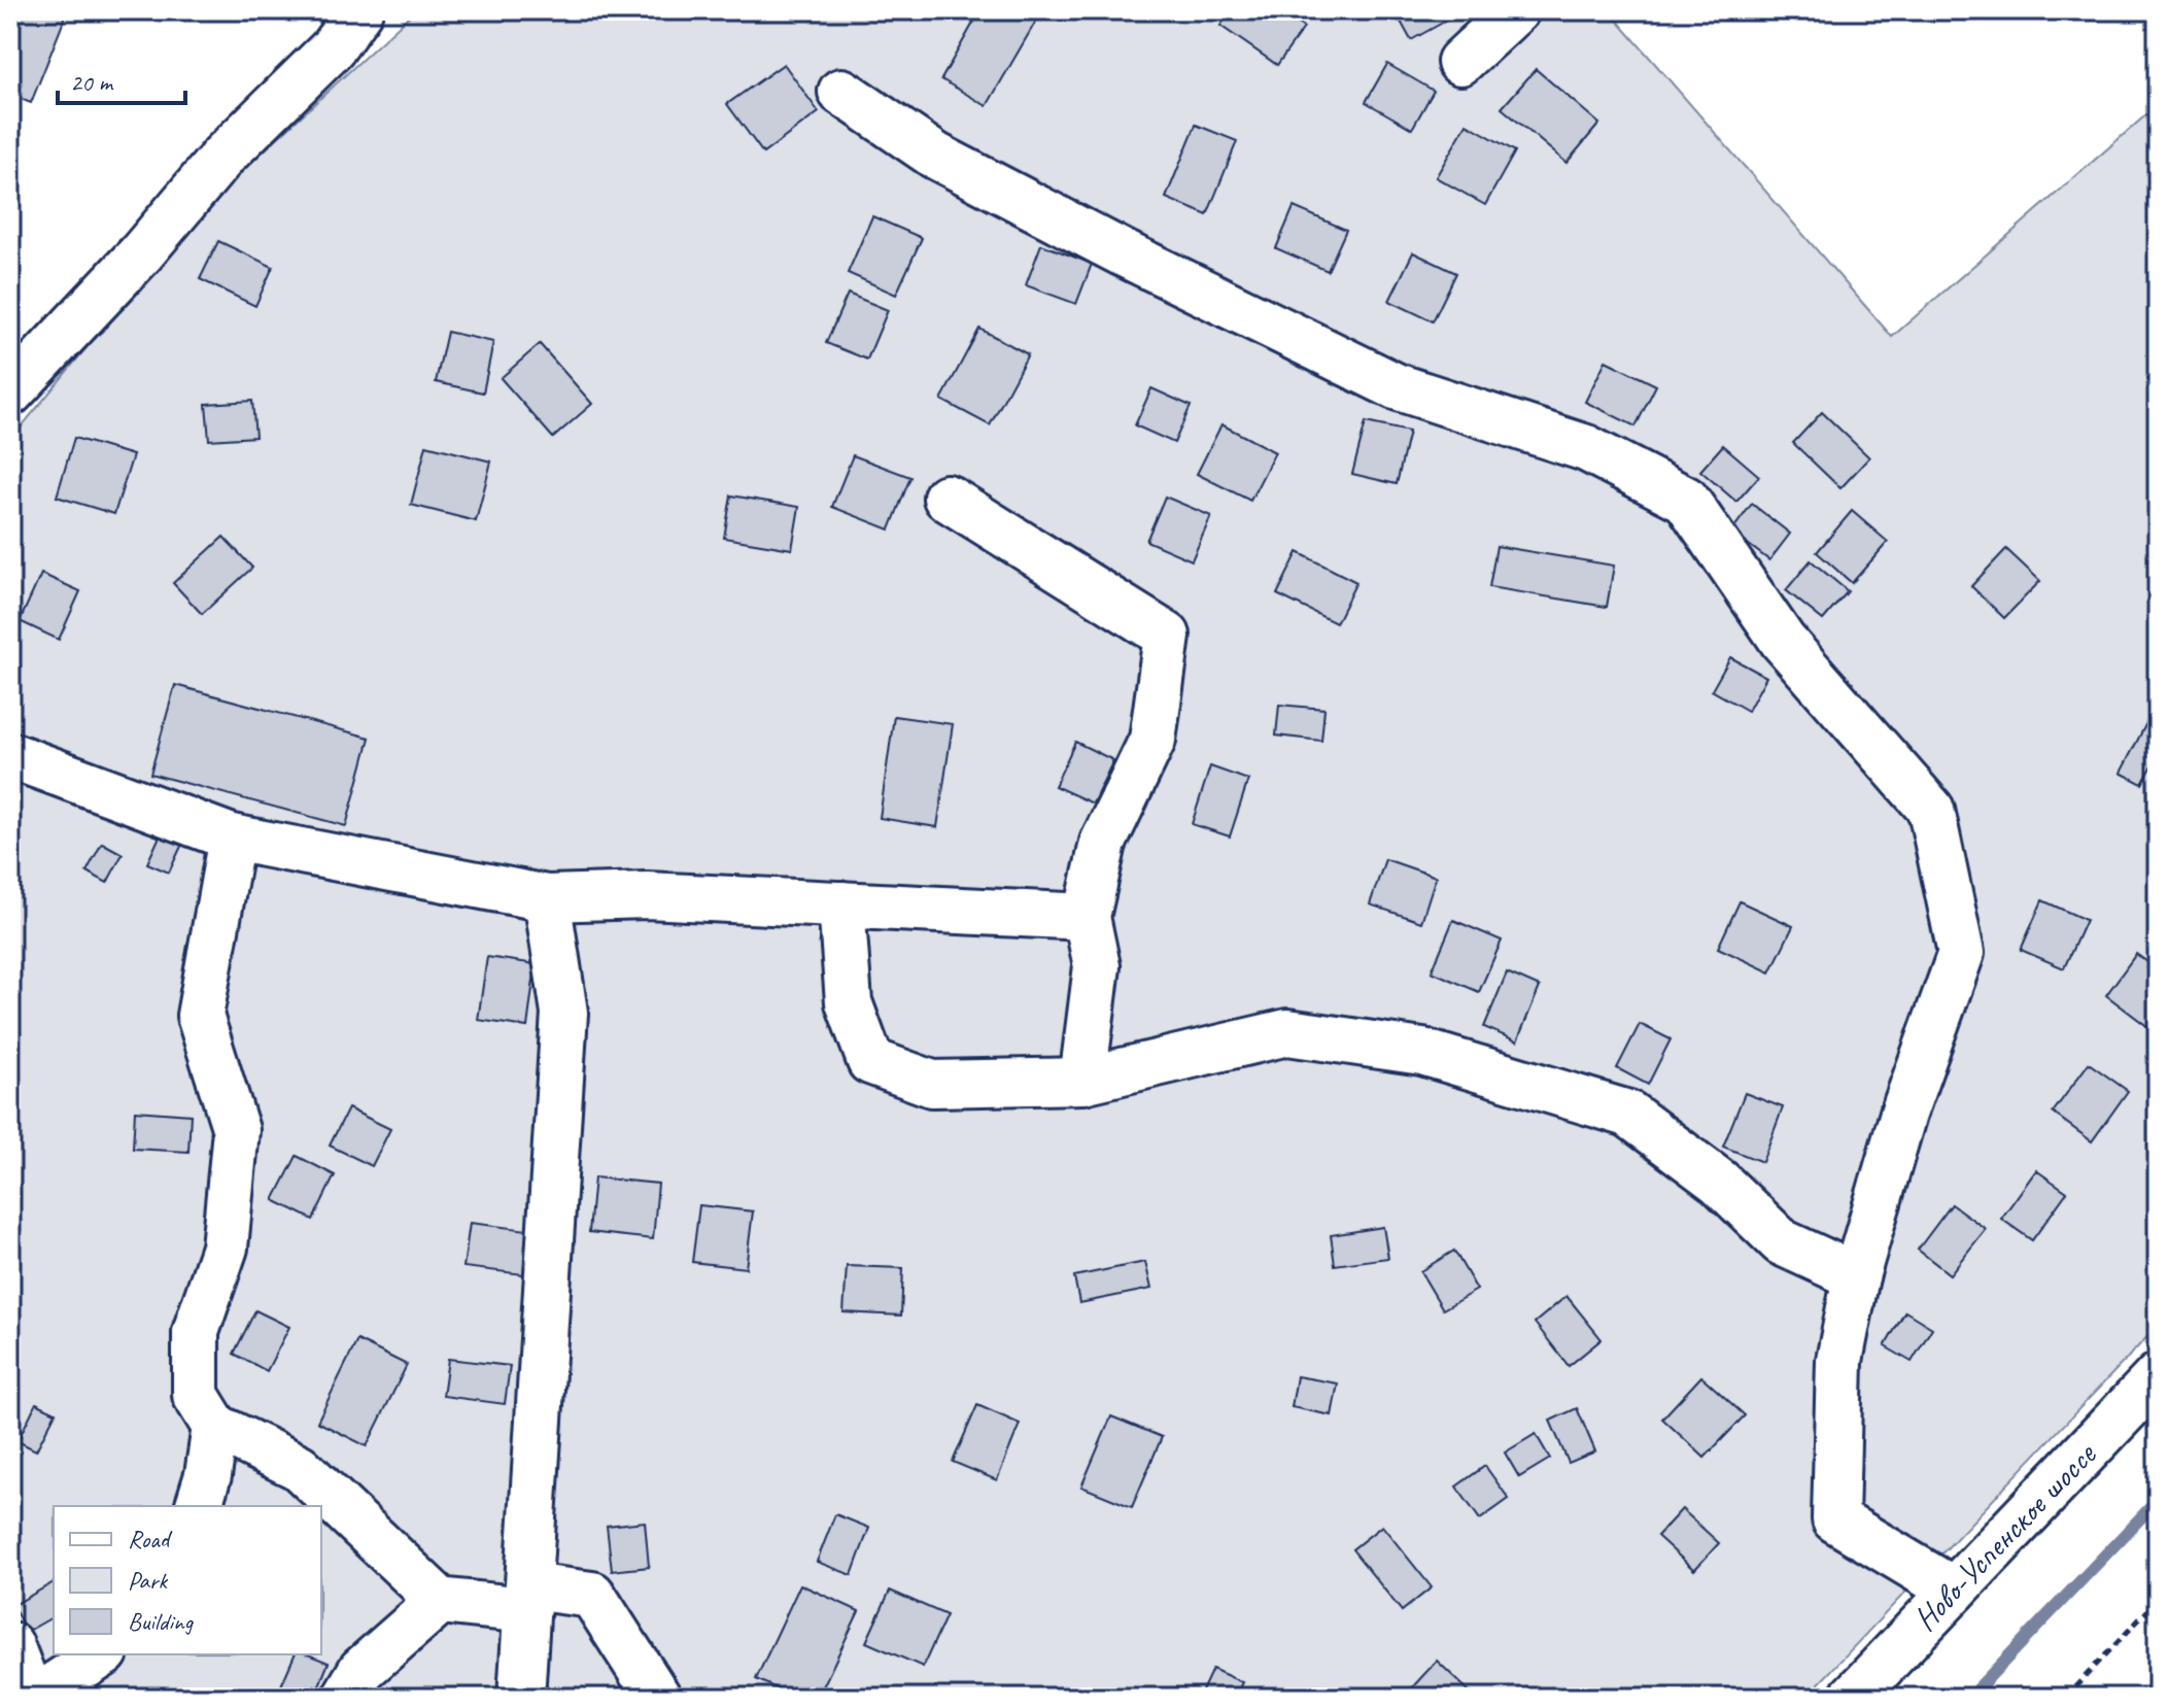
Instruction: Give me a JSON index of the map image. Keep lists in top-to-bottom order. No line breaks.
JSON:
{"streets":{"street":["Ново-Успенское шоссе"]},"legend":["Road","Park","Building"],"scale_bar":"20 m"}
